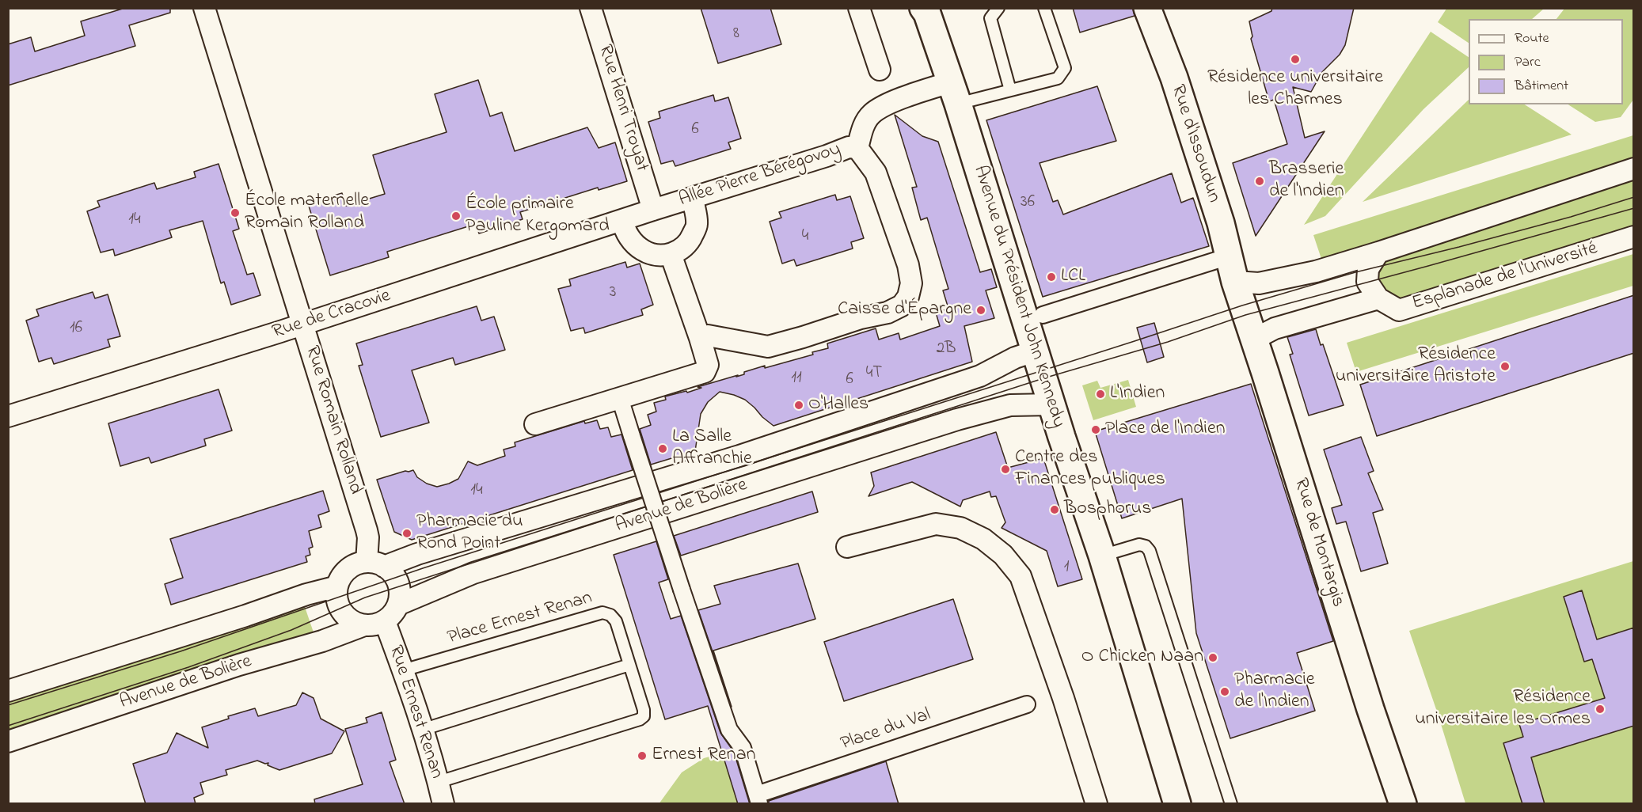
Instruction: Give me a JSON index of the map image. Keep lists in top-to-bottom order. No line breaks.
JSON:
{"streets":{"main road":["Rue d'Issoudun","Avenue du Président John Kennedy","Rue de Montargis"],"street":["Rue Henri Troyat","Allée Pierre Bérégovoy","Esplanade de l'Université","Rue de Cracovie","Rue Romain Rolland","Avenue de Bolière","Rue Ernest Renan","Place du Val"],"lane":["Place Ernest Renan"]},"crossings":[["Rue Henri Troyat","Allée Pierre Bérégovoy"],["Rue Henri Troyat","Rue de Cracovie"],["Rue d'Issoudun","Rue de Montargis"],["Allée Pierre Bérégovoy","Rue de Cracovie"],["Avenue du Président John Kennedy","Avenue de Bolière"],["Rue de Cracovie","Rue Romain Rolland"],["Rue Romain Rolland","Avenue de Bolière"],["Rue Romain Rolland","Rue Ernest Renan"],["Avenue de Bolière","Rue Ernest Renan"],["Place Ernest Renan","Rue Ernest Renan"]],"places":["Résidence universitaire les Charmes","Brasserie de l'Indien","École maternelle Romain Rolland","École primaire Pauline Kergomard","LCL","Caisse d'Épargne","Résidence universitaire Aristote","L'Indien","O'Halles","Place de l'Indien","La Salle Affranchie","Centre des Finances publiques","Bosphorus","Pharmacie du Rond Point","O Chicken Naan","Pharmacie de l'Indien","Résidence universitaire les Ormes","Ernest Renan"],"house_numbers":["8","6","36","14","4","3","16","2B","4T","11","6","14","1"],"legend":["Route","Parc","Bâtiment"]}
